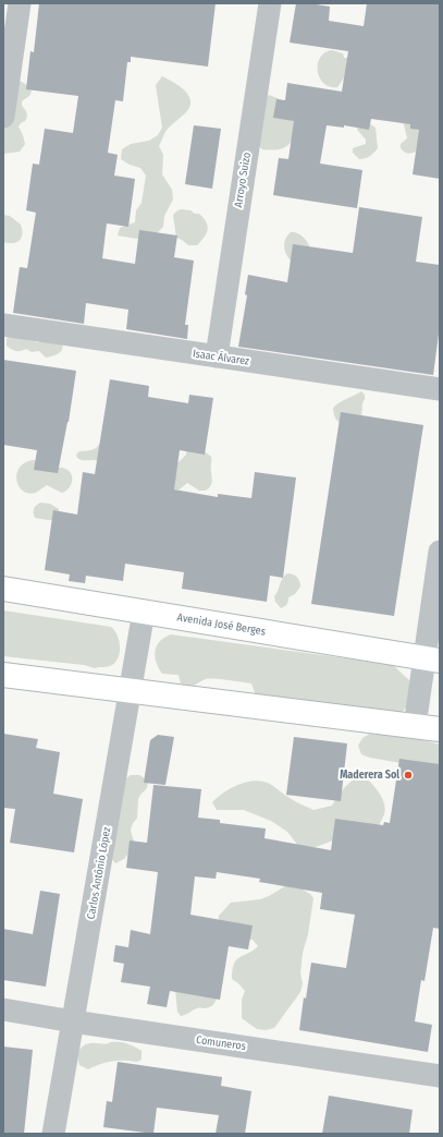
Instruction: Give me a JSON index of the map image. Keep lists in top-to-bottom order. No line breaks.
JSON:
{"streets":{"main road":["Avenida José Berges"],"street":["Arroyo Suizo","Isaac Álvarez","Carlos Antônio López","Comuneros"]},"crossings":[["Arroyo Suizo","Isaac Álvarez"],["Avenida José Berges","Carlos Antônio López"],["Carlos Antônio López","Comuneros"]],"places":["Maderera Sol"]}
